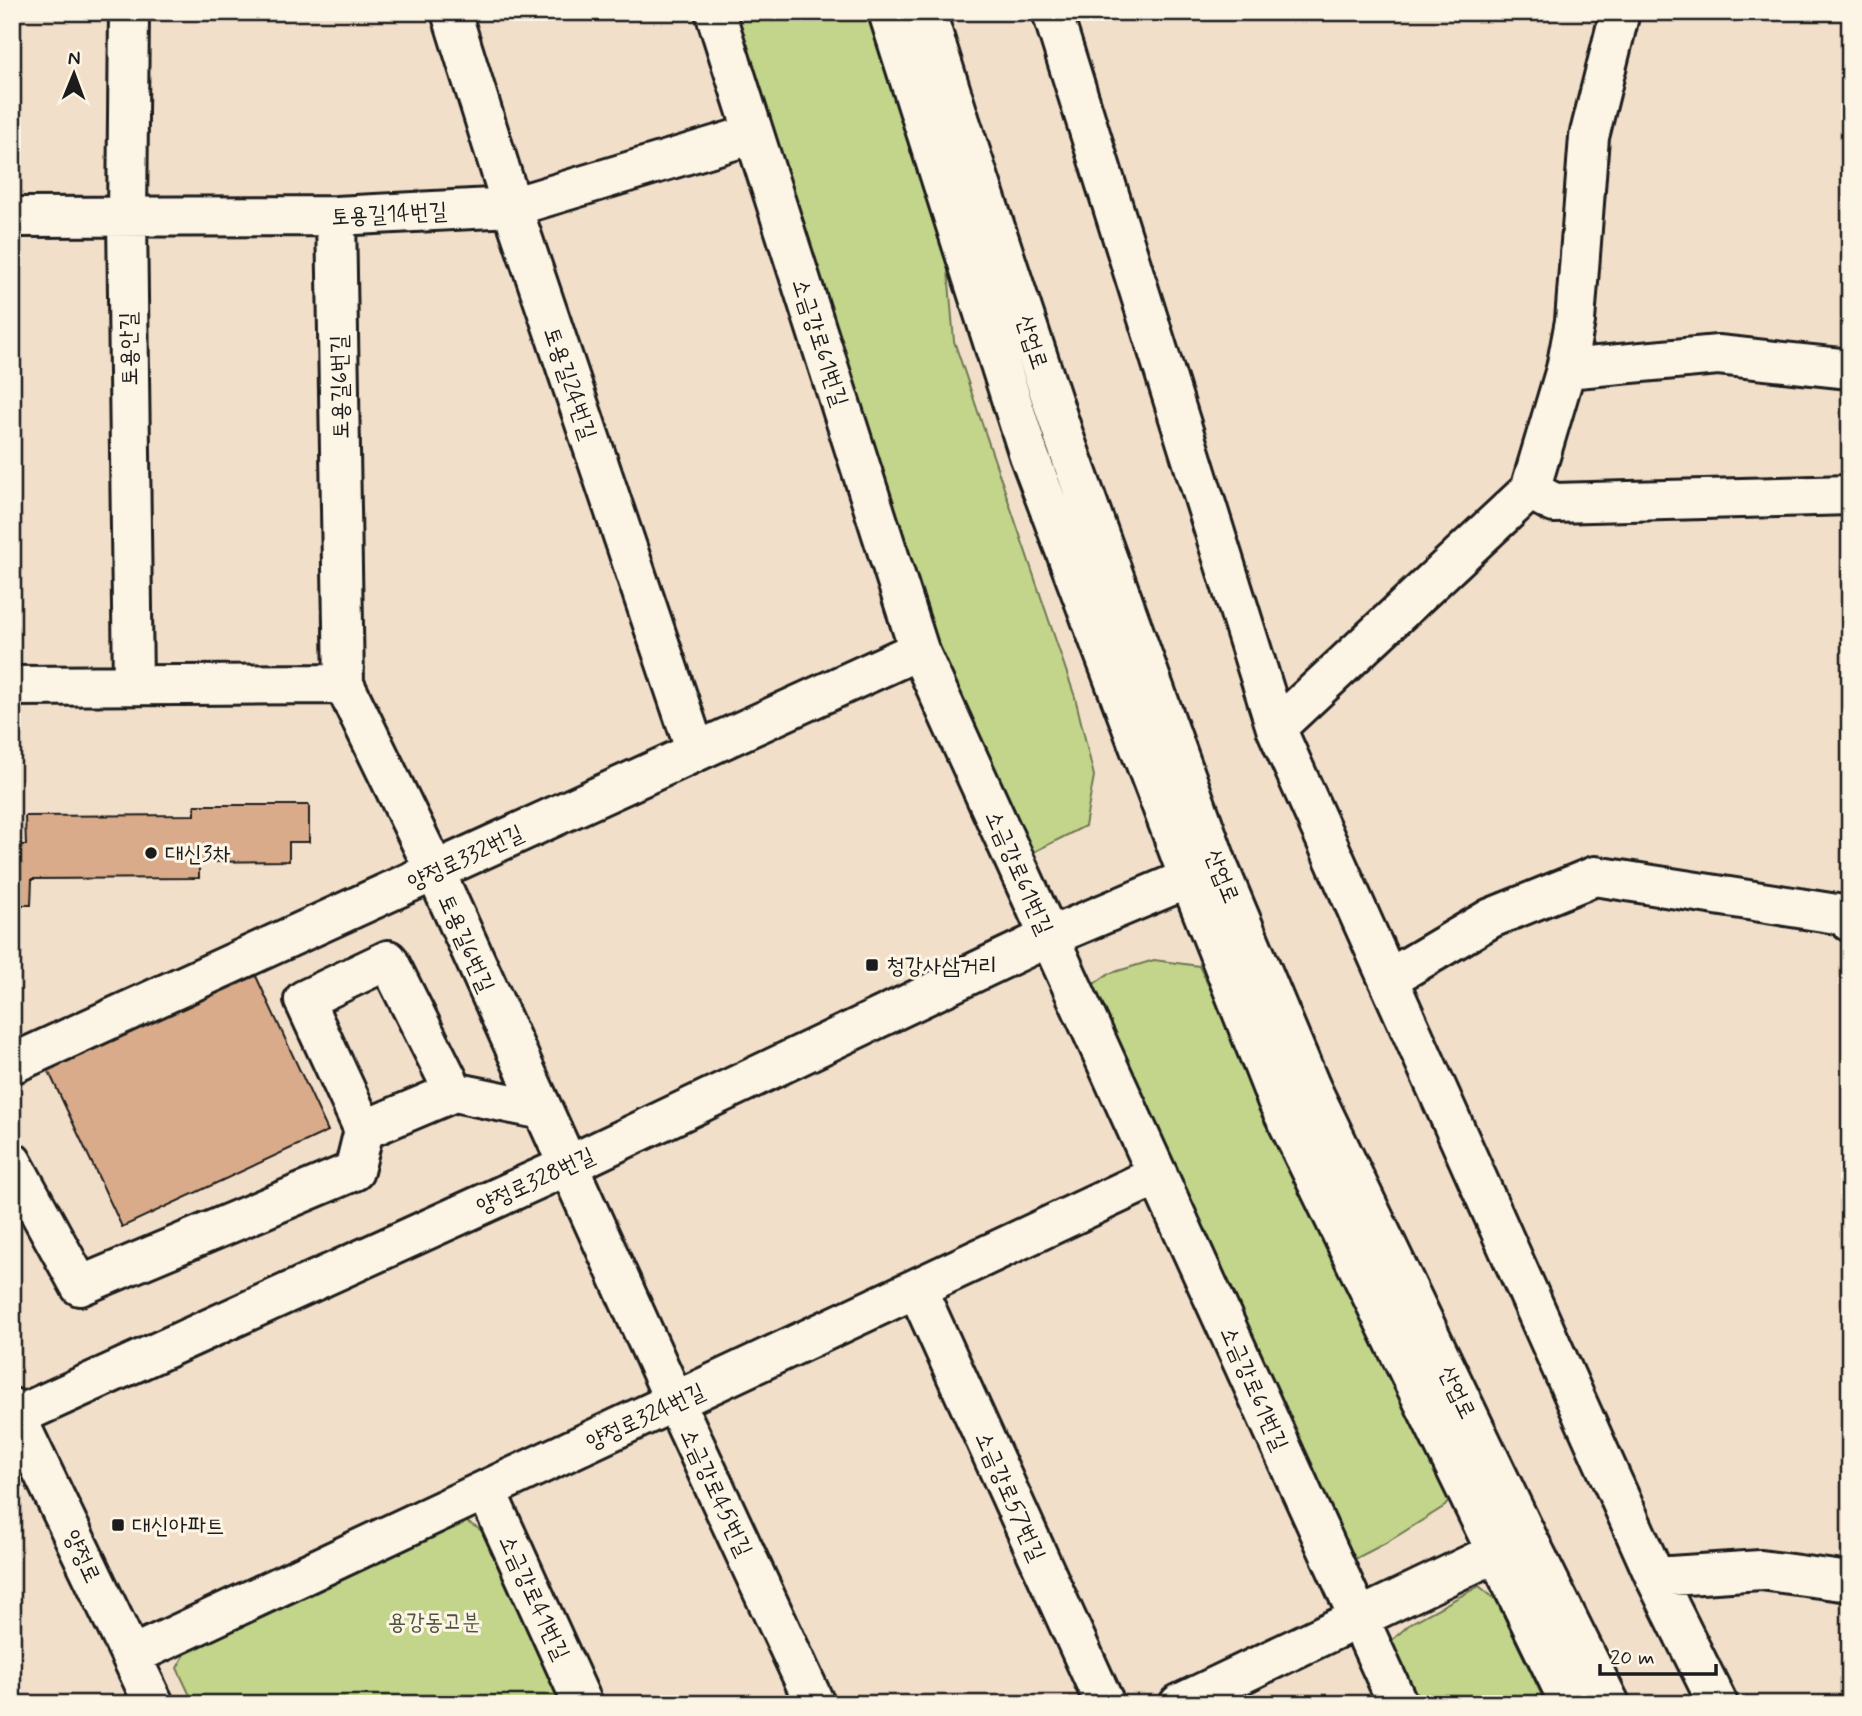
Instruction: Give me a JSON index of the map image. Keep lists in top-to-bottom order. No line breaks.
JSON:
{"streets":{"street":["토용길14번길","소금강로61번길","산업로","토용안길","토용길24번길","토용길6번길","양정로332번길","양정로328번길","양정로324번길","소금강로45번길","소금강로57번길","양정로","소금강로41번길"]},"crossings":[["토용길14번길","소금강로61번길"],["토용길14번길","토용안길"],["토용길14번길","토용길24번길"],["토용길14번길","토용길6번길"],["소금강로61번길","양정로332번길"],["소금강로61번길","양정로328번길"],["소금강로61번길","양정로324번길"],["산업로","양정로328번길"],["토용길24번길","양정로332번길"],["토용길6번길","양정로332번길"],["토용길6번길","양정로328번길"],["토용길6번길","소금강로45번길"],["양정로328번길","소금강로45번길"],["양정로328번길","양정로"],["양정로324번길","소금강로45번길"],["양정로324번길","소금강로57번길"],["양정로324번길","양정로"],["양정로324번길","소금강로41번길"]],"parks":["용강동고분"],"places":{"other":["대신3차"],"transit":["청강사삼거리","대신아파트"]},"scale_bar":"20 m","north":"top"}
